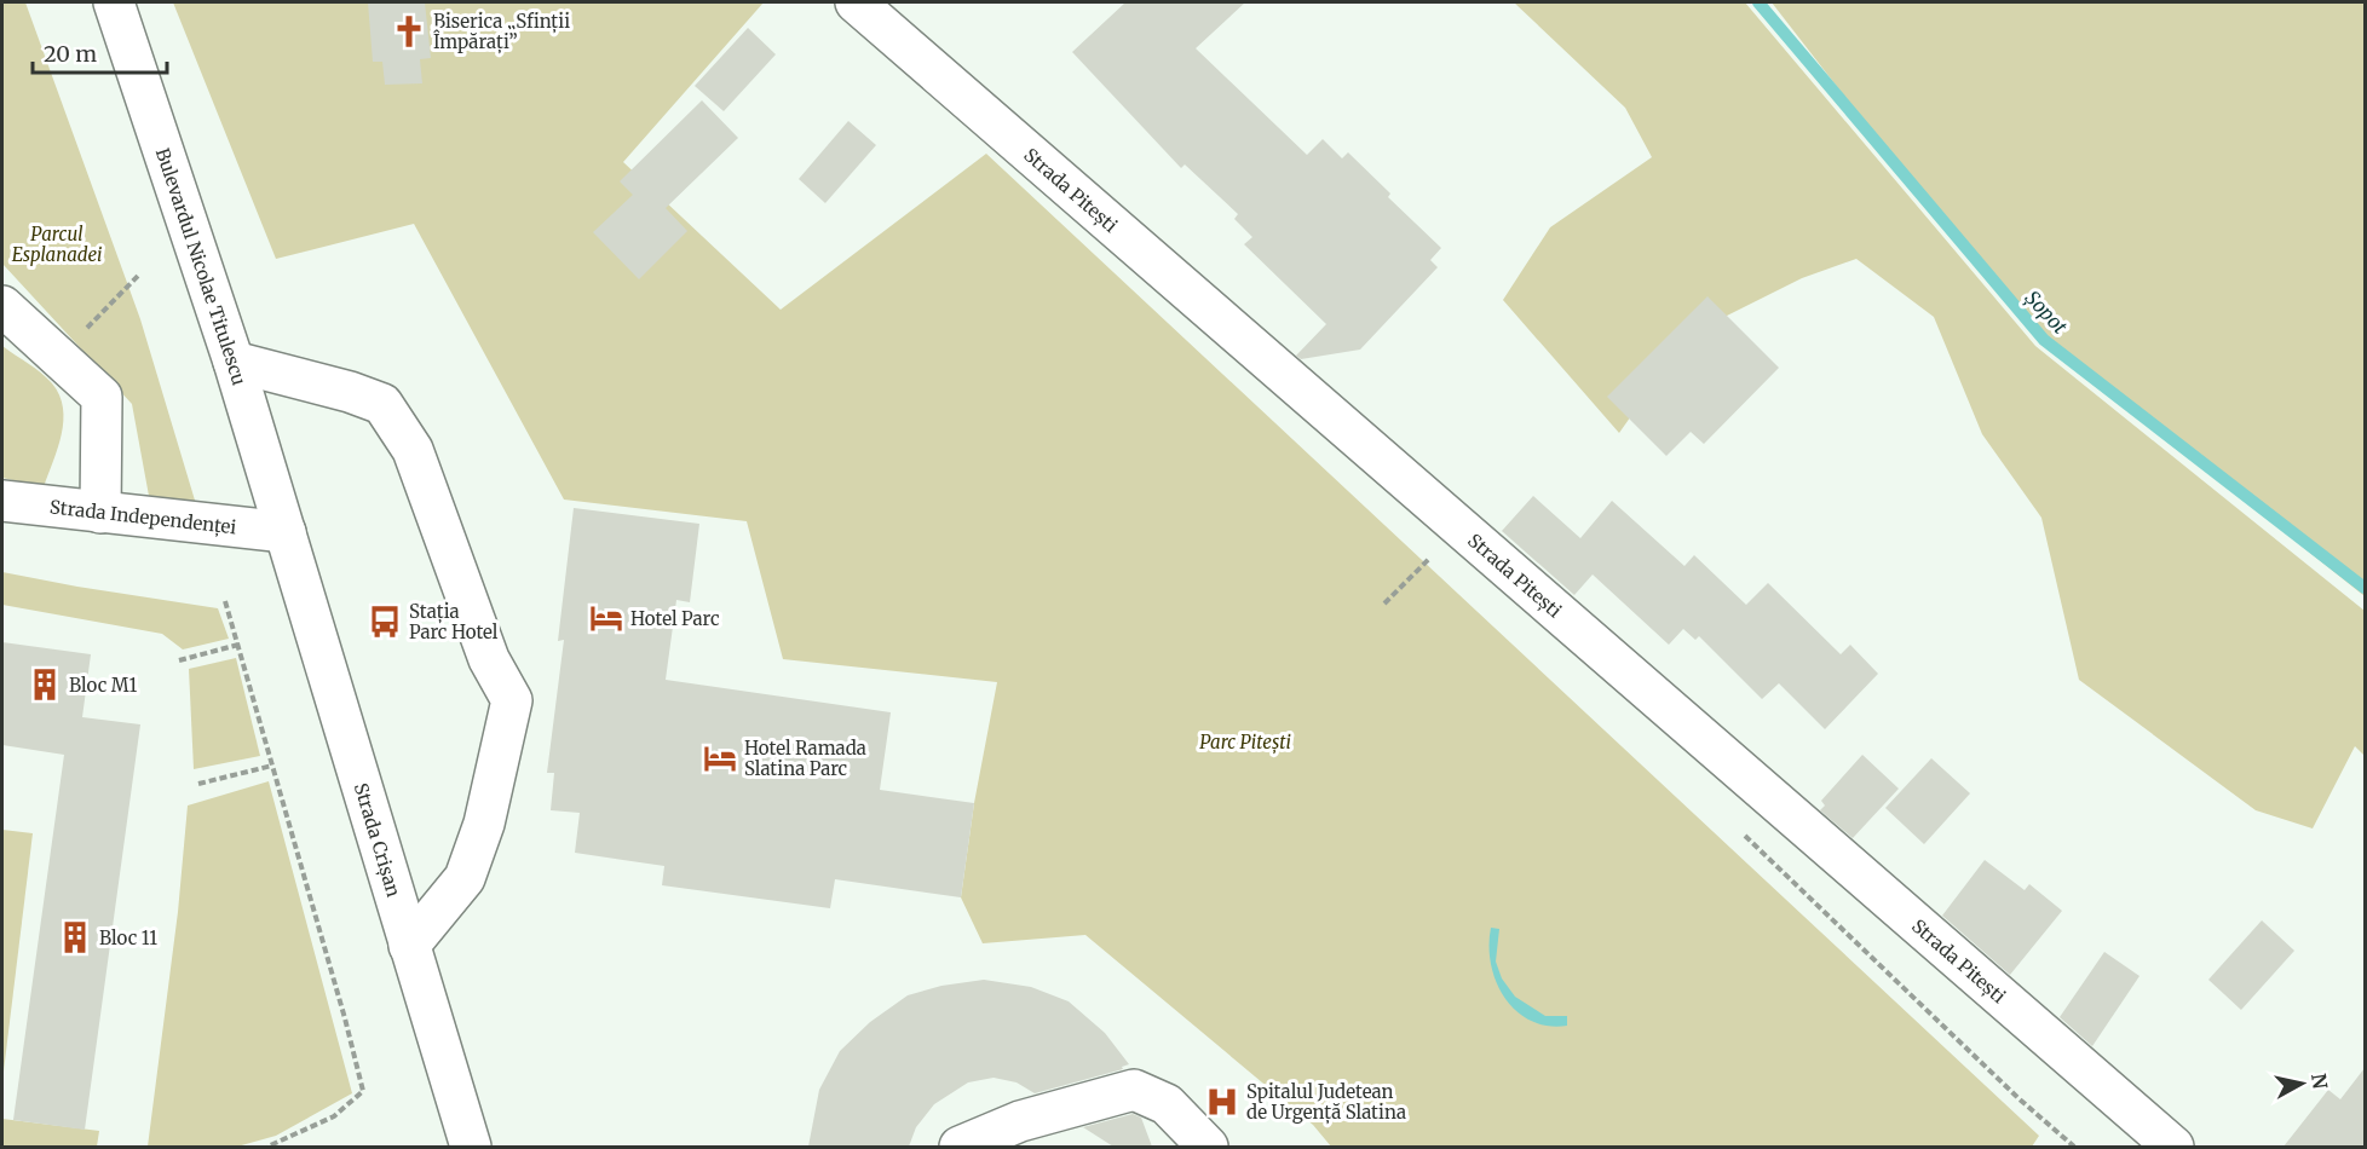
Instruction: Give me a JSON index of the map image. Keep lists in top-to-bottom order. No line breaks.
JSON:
{"streets":{"street":["Strada Pitești","Bulevardul Nicolae Titulescu","Strada Independenței","Strada Crișan"]},"crossings":[["Bulevardul Nicolae Titulescu","Strada Independenței"],["Bulevardul Nicolae Titulescu","Strada Crișan"],["Strada Independenței","Strada Crișan"]],"water":["Șopot"],"parks":["Parcul Esplanadei","Parc Pitești"],"places":{"church":["Biserica „Sfinții Împărați”"],"hotel":["Hotel Parc","Hotel Ramada Slatina Parc"],"bus stop":["Stația Parc Hotel"],"building":["Bloc M1","Bloc 11"],"hospital":["Spitalul Județean de Urgență Slatina"]},"scale_bar":"20 m","north":"right"}
